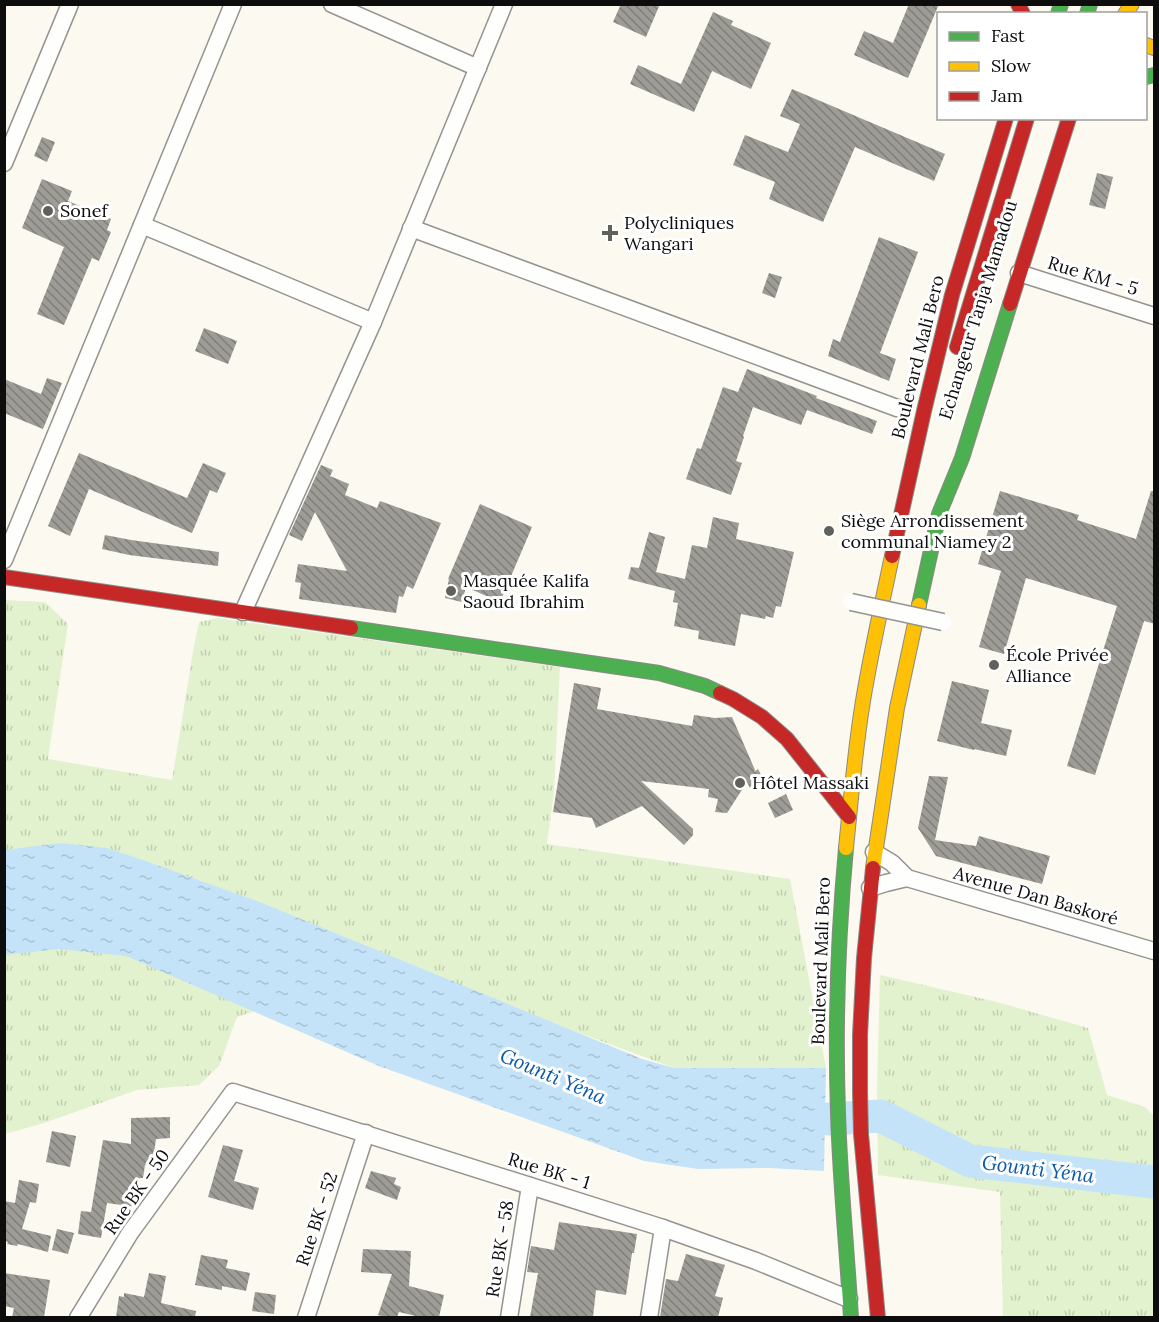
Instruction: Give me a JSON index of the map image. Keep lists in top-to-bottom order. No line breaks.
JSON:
{"streets":{"main road":["Echangeur Tanja Mamadou","Boulevard Mali Bero"],"street":["Rue KM - 5","Avenue Dan Baskoré","Rue BK - 1","Rue BK - 50","Rue BK - 52","Rue BK - 58"]},"crossings":[["Echangeur Tanja Mamadou","Boulevard Mali Bero"],["Boulevard Mali Bero","Rue BK - 1"],["Rue BK - 1","Rue BK - 50"],["Rue BK - 1","Rue BK - 52"],["Rue BK - 1","Rue BK - 58"]],"water":["Gounti Yéna"],"places":{"other":["Sonef","Siège Arrondissement communal Niamey 2","Masquée Kalifa Saoud Ibrahim","École Privée Alliance","Hôtel Massaki"],"health":["Polycliniques Wangari"]},"legend":["Fast","Slow","Jam"]}
